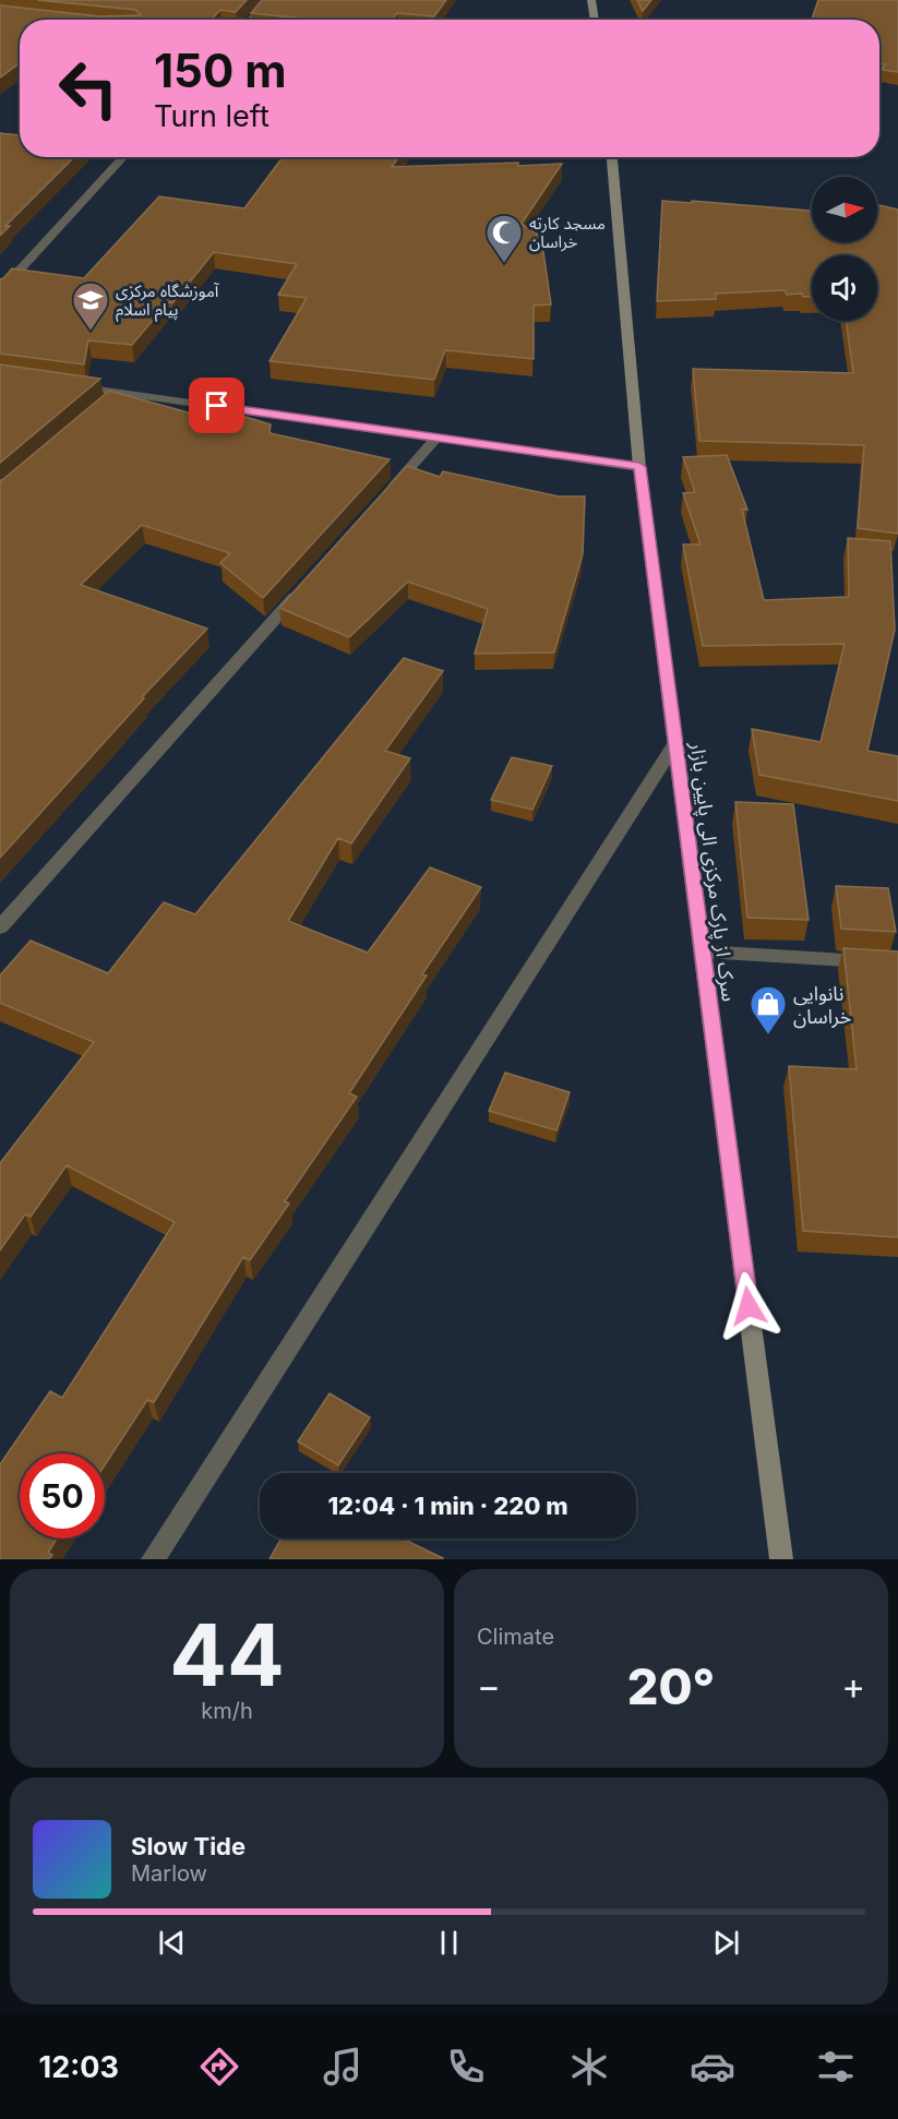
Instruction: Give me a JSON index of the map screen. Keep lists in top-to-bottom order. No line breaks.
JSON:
{"streets":{"main road":["سرک از پارک مرکزی الی پایین بازار"]},"places":{"mosque":["مسجد کارته خراسان"],"school or university":["آموزشگاه مرکزی پیام اسلام"],"shop":["نانوایی خراسان"]},"north":"right","page":{"turn":["150 m","Turn left"],"limit":"50","trip":"12:04 · 1 min · 220 m","tile":[["44","km/h"],"Climate"],"heat":["−","20°","+"],"song":["Slow Tide","Marlow"],"tabs":"12:03"}}
